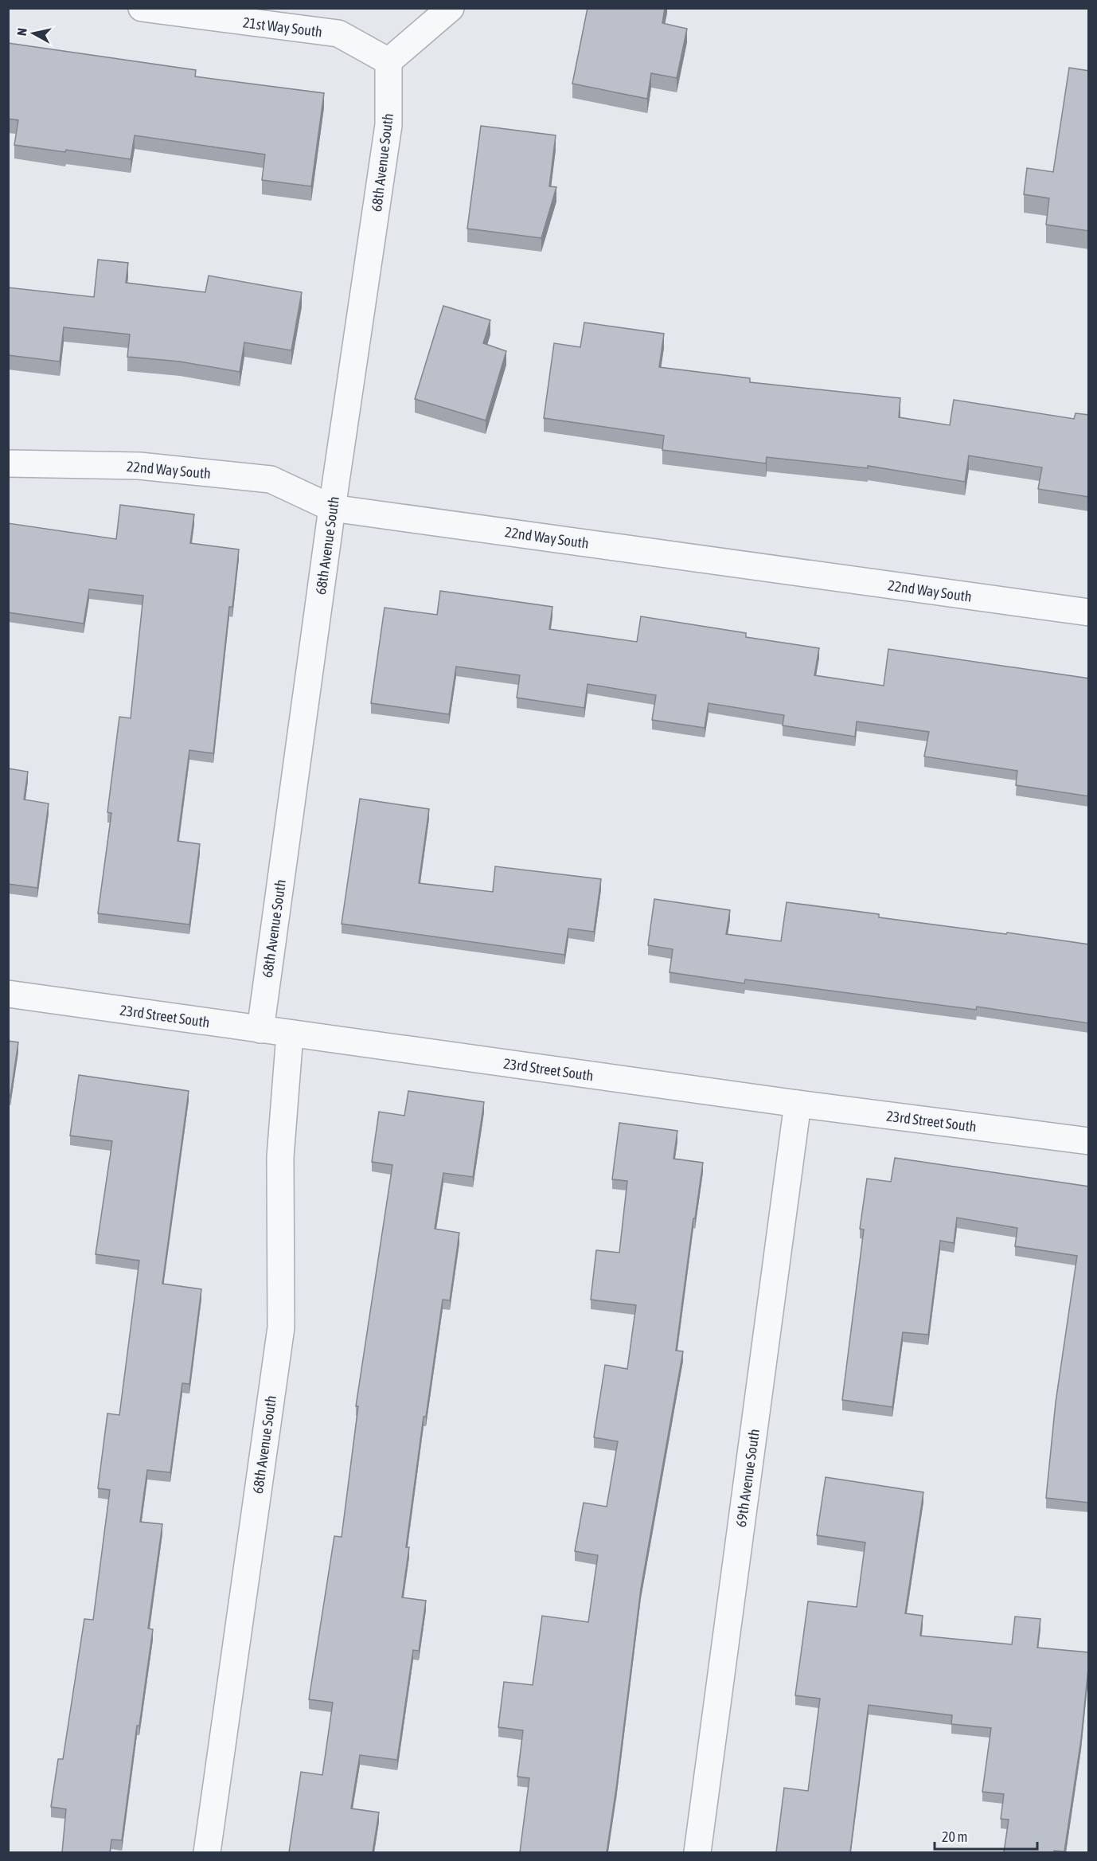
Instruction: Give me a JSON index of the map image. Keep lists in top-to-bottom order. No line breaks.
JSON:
{"streets":{"street":["21st Way South","68th Avenue South","22nd Way South","23rd Street South","69th Avenue South"]},"crossings":[["21st Way South","68th Avenue South"],["68th Avenue South","22nd Way South"],["68th Avenue South","23rd Street South"],["23rd Street South","69th Avenue South"]],"scale_bar":"20 m","north":"left"}
